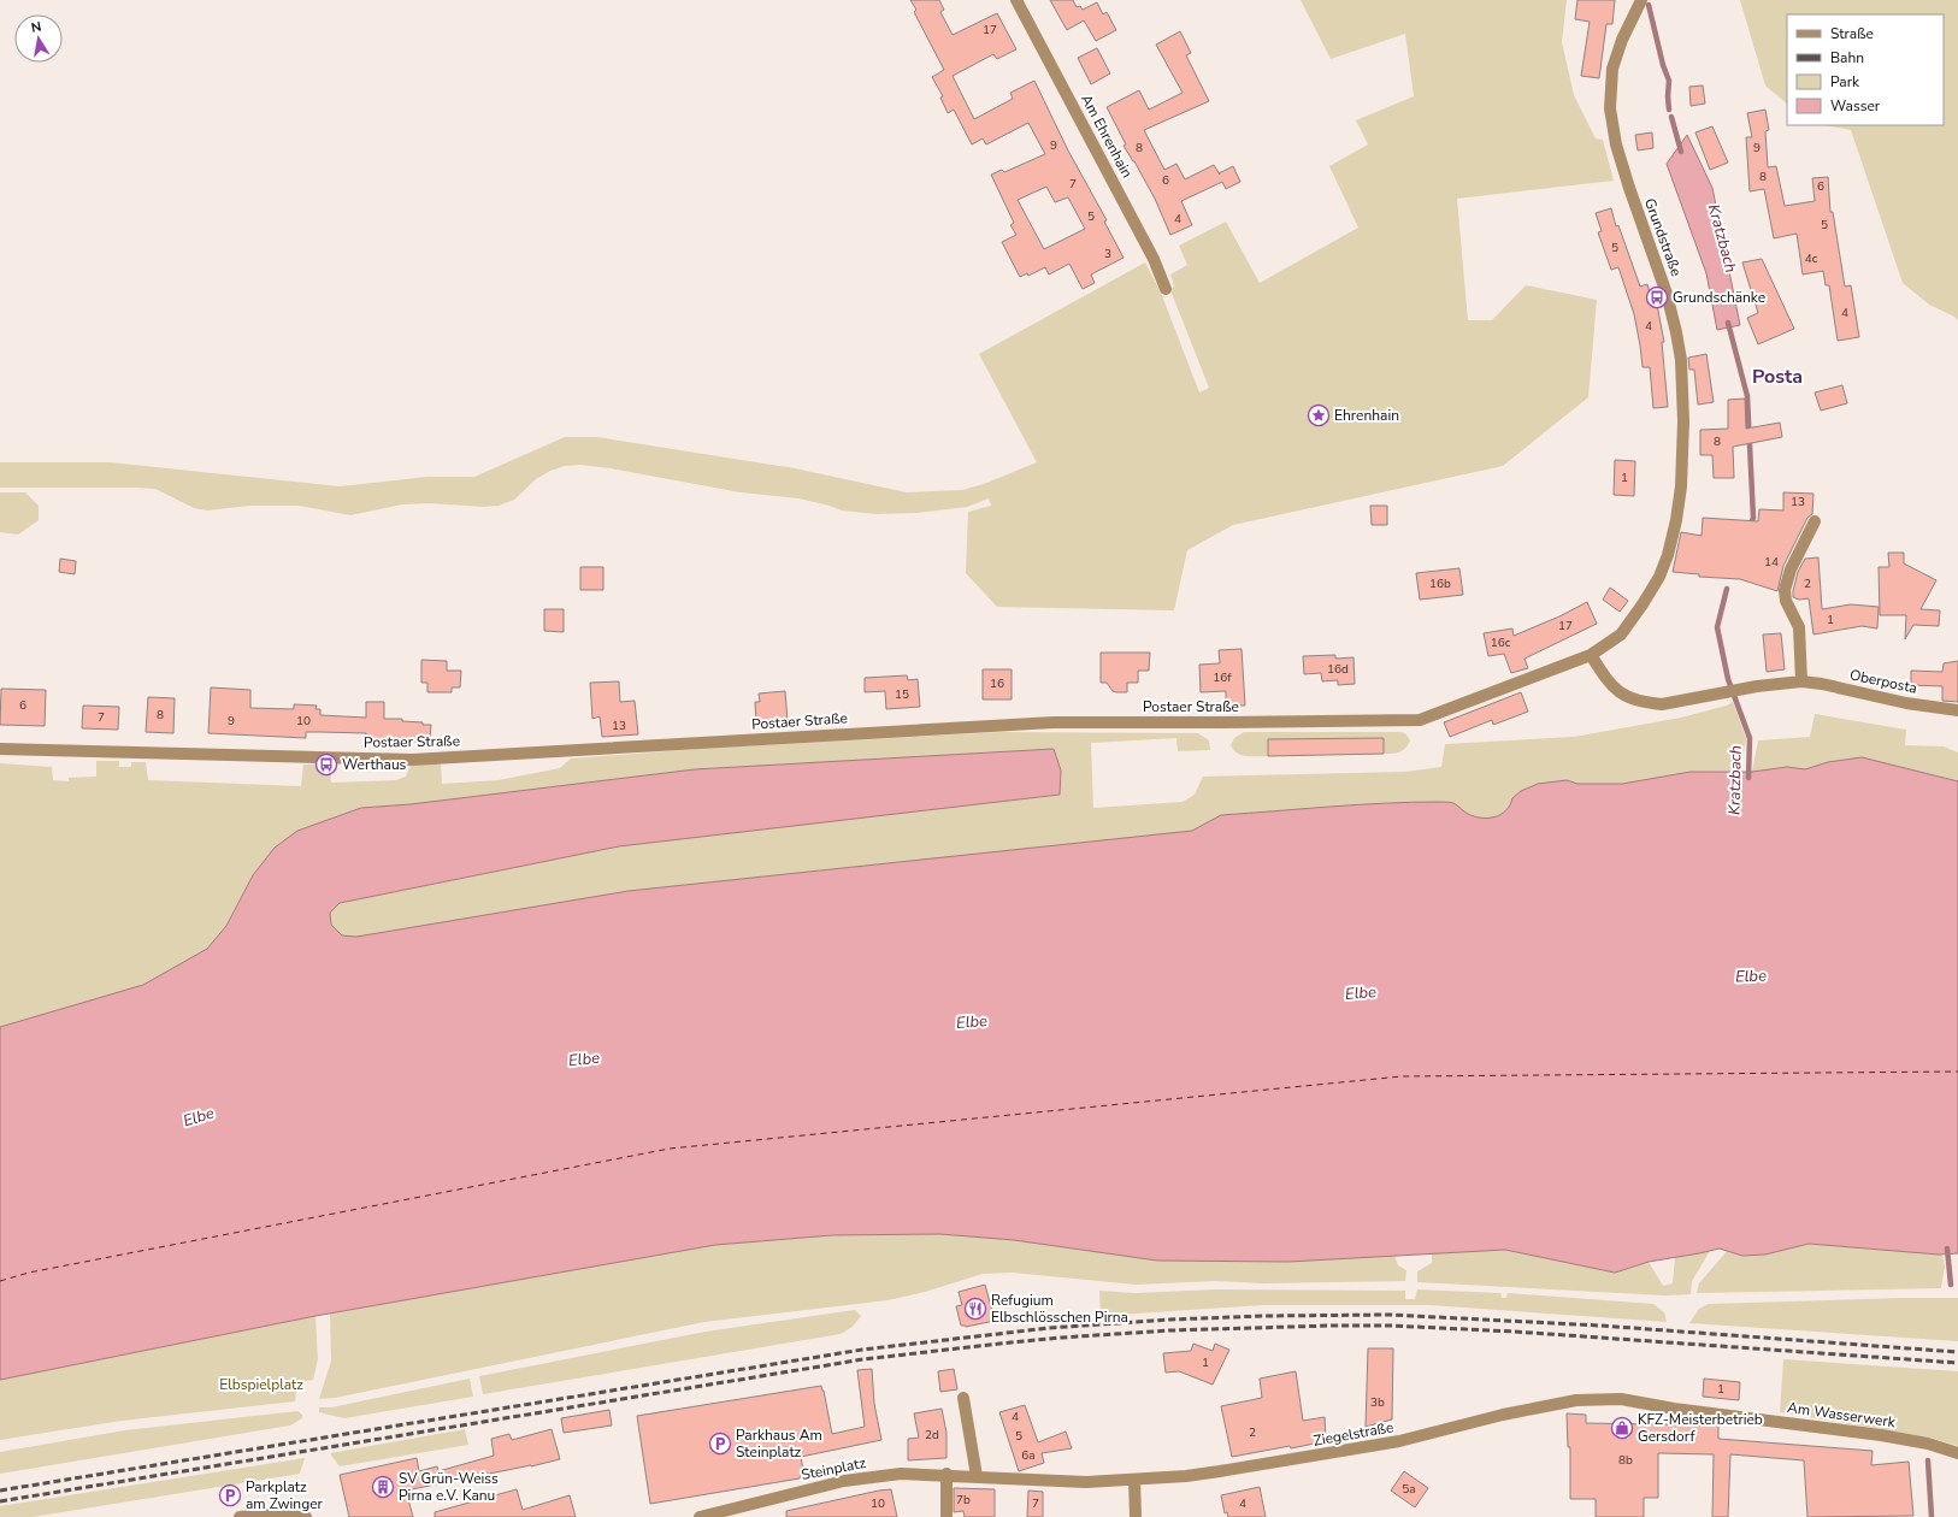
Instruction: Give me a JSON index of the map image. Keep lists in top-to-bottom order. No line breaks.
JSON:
{"streets":{"street":["Am Ehrenhain","Grundstraße","Oberposta","Postaer Straße","Am Wasserwerk","Ziegelstraße","Steinplatz"]},"crossings":[["Grundstraße","Postaer Straße"],["Oberposta","Postaer Straße"],["Am Wasserwerk","Ziegelstraße"],["Ziegelstraße","Steinplatz"]],"districts":["Posta"],"water":["Kratzbach","Elbe"],"parks":["Elbspielplatz"],"places":{"bus stop":["Grundschänke","Werthaus"],"place":["Ehrenhain"],"restaurant":["Refugium Elbschlösschen Pirna"],"shop":["KFZ-Meisterbetrieb Gersdorf"],"parking":["Parkhaus Am Steinplatz","Parkplatz am Zwinger"],"building":["SV Grün-Weiss Pirna e.V. Kanu"]},"house_numbers":["17","9","8","9","8","6","7","6","5","4","5","5","3","4c","4","4","8","1","13","14","16b","2","1","17","16c","16d","16f","16","15","6","8","7","9","10","13","1","1","3b","4","2","2d","5","6a","8b","5a","7b","10","7","4"],"legend":["Straße","Bahn","Park","Wasser"],"north":"top"}
